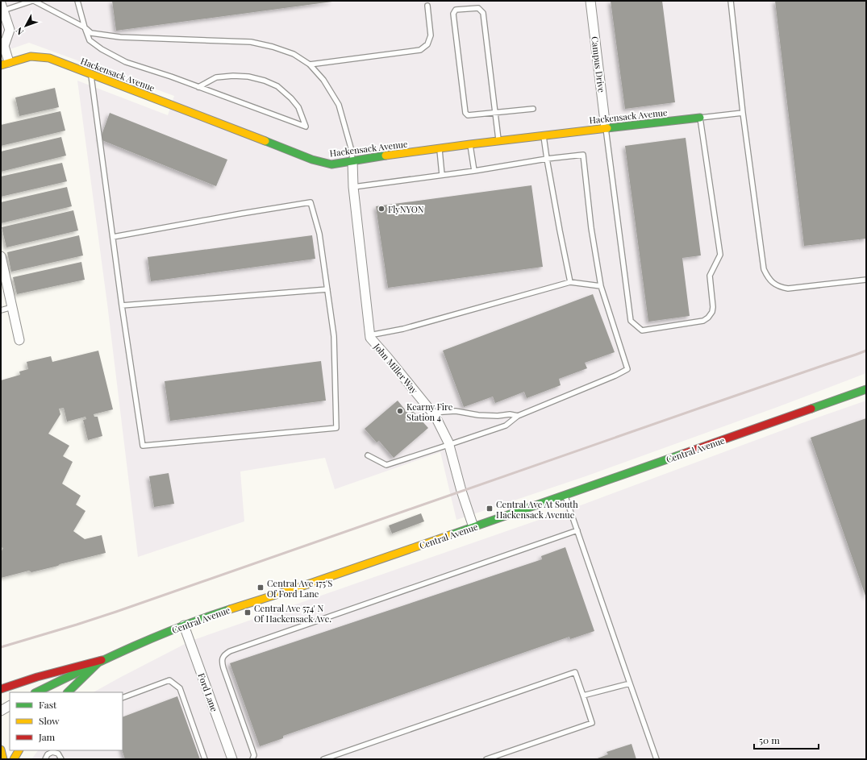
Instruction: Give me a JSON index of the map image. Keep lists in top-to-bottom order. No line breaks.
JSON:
{"streets":{"main road":["Hackensack Avenue","Central Avenue"],"street":["Campus Drive","John Miller Way","Ford Lane"]},"crossings":[["Campus Drive","Hackensack Avenue"],["Hackensack Avenue","John Miller Way"],["John Miller Way","Central Avenue"],["Central Avenue","Ford Lane"]],"places":{"other":["FlyNYON","Kearny Fire Station 4"],"transit":["Central Ave At South Hackensack Avenue","Central Ave 175'S Of Ford Lane","Central Ave 574' N Of Hackensack Ave."]},"legend":["Fast","Slow","Jam"],"scale_bar":"50 m","north":"bottom left"}
